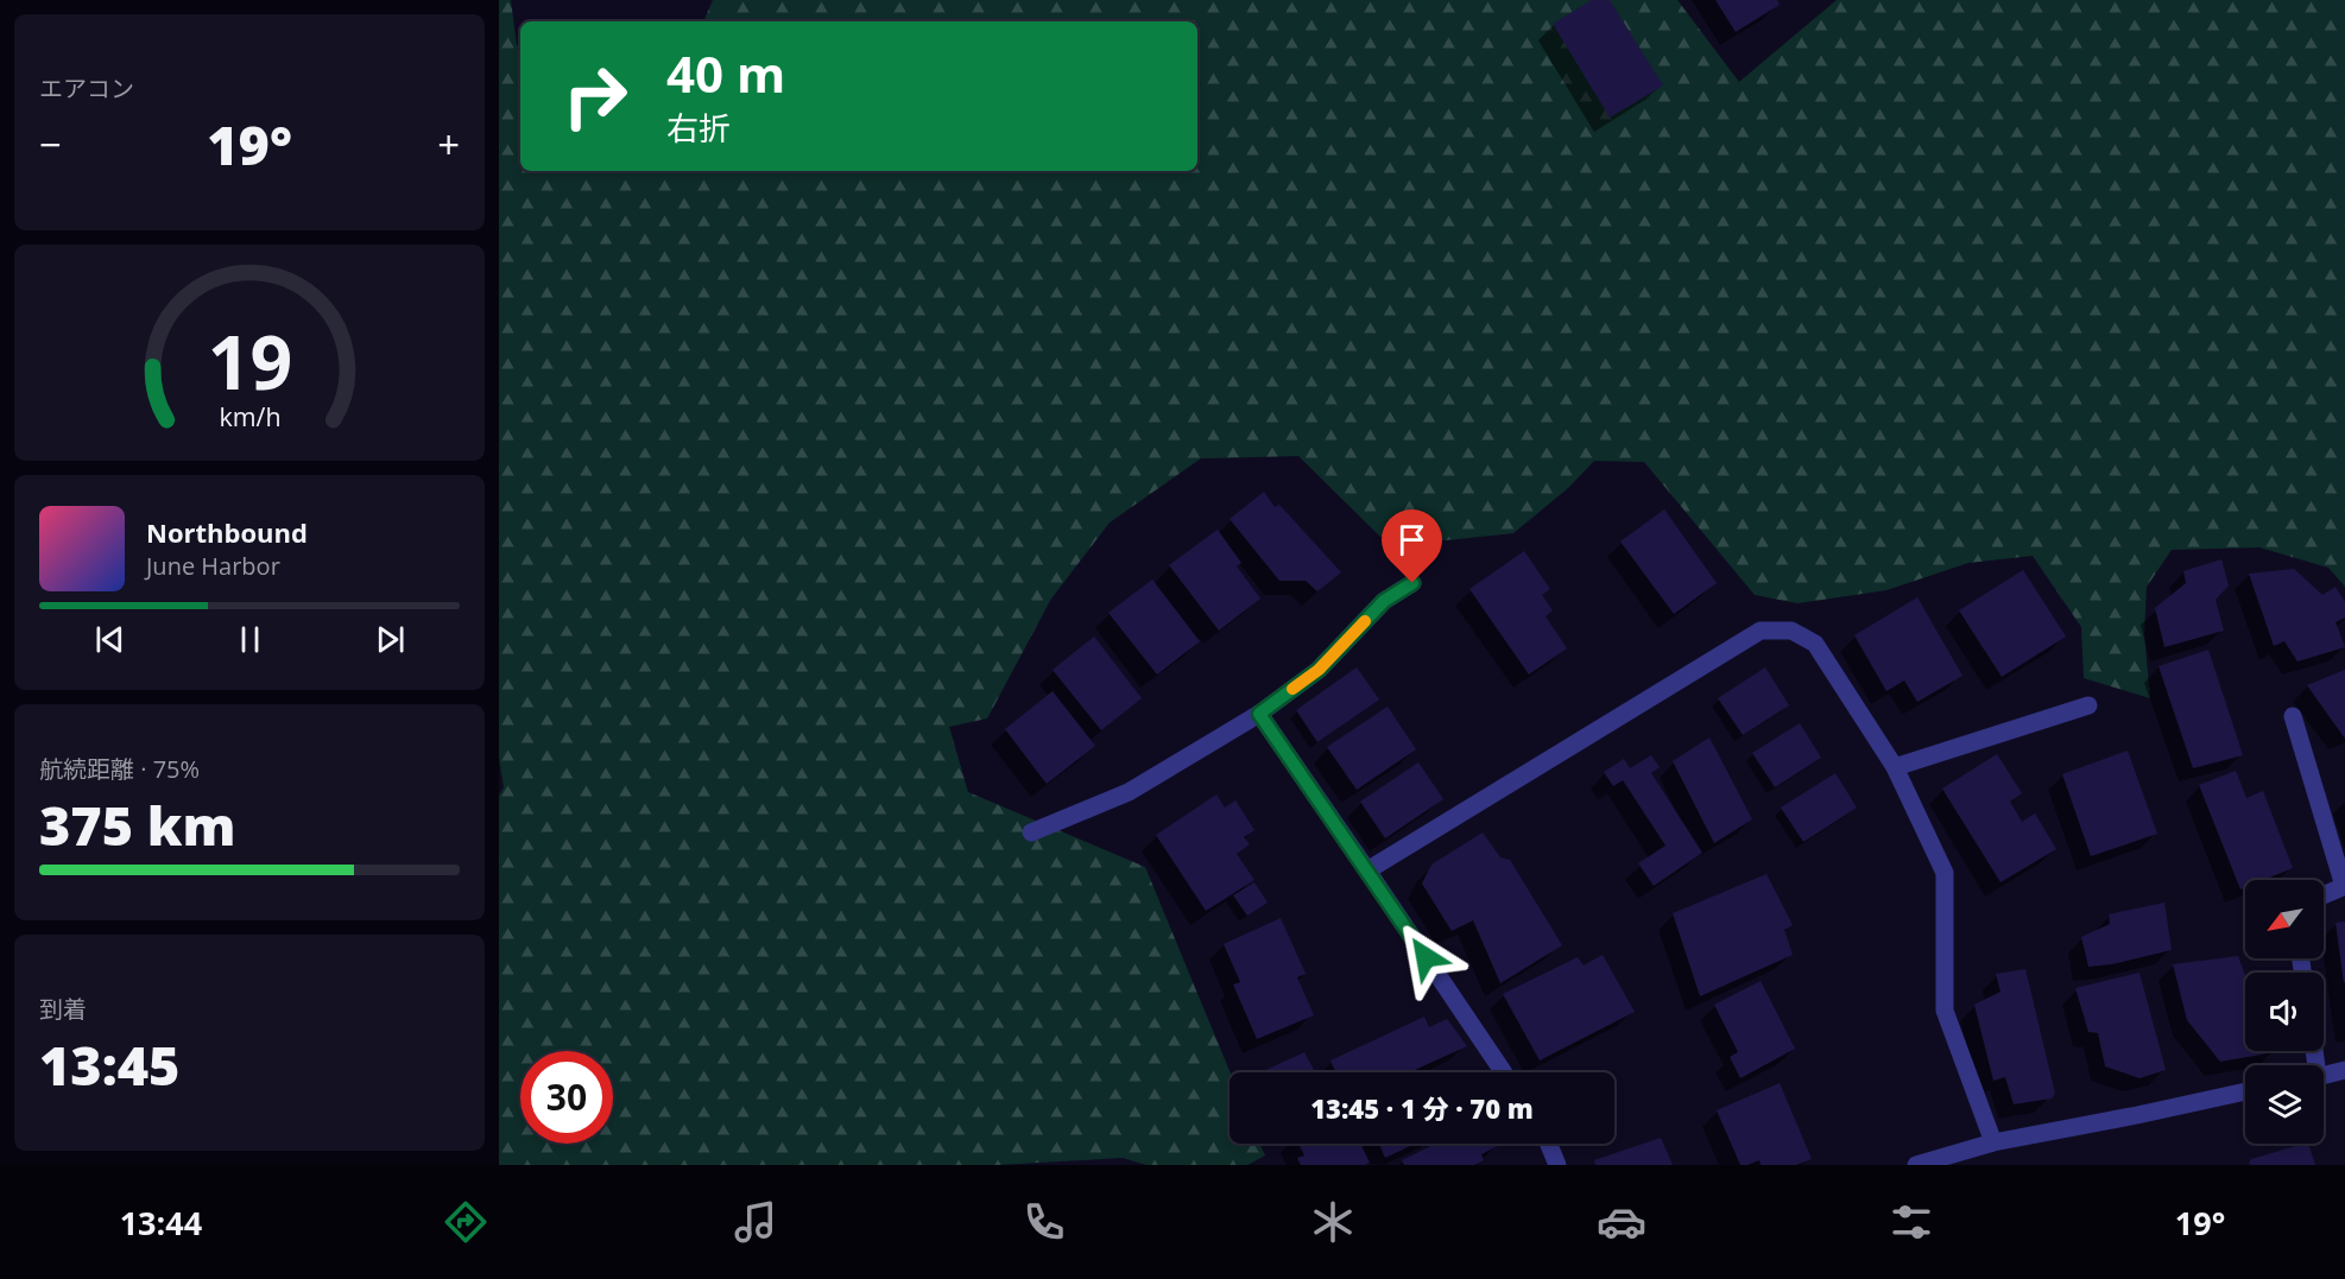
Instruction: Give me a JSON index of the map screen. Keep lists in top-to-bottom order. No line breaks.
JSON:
{"north":"bottom left","page":{"tile":["エアコン",["航続距離 · 75%","375 km"],["到着","13:45"]],"turn":["40 m","右折"],"heat":["−","19°","+"],"song":["Northbound","June Harbor"],"limit":"30","trip":"13:45 · 1 分 · 70 m","tabs":["13:44","19°"],"gauge":["19","km/h"]}}
